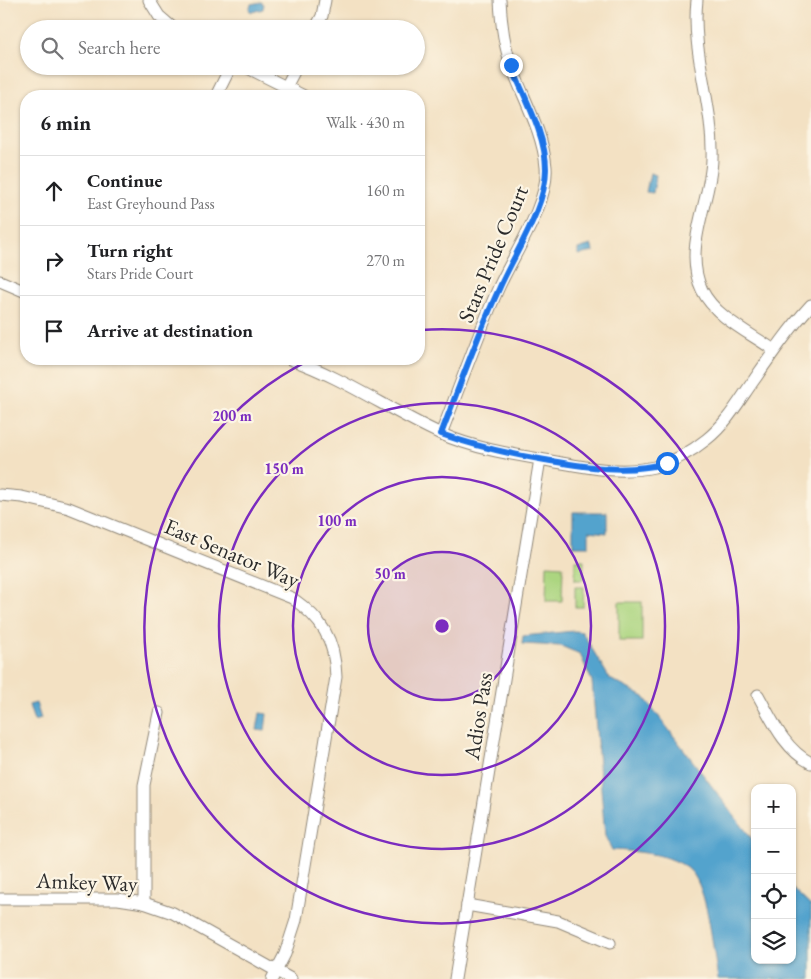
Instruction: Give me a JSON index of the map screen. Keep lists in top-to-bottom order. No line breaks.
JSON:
{"streets":{"street":["Stars Pride Court","East Senator Way","Adios Pass","Amkey Way"]},"crossings":[["East Senator Way","Amkey Way"]],"page":{"search":"Search here","heading":["6 min","Walk · 430 m"],"list":[["Continue","East Greyhound Pass","160 m"],["Turn right","Stars Pride Court","270 m"],"Arrive at destination"],"map_buttons":["+","−"]},"rings":["200 m","150 m","100 m","50 m"]}
